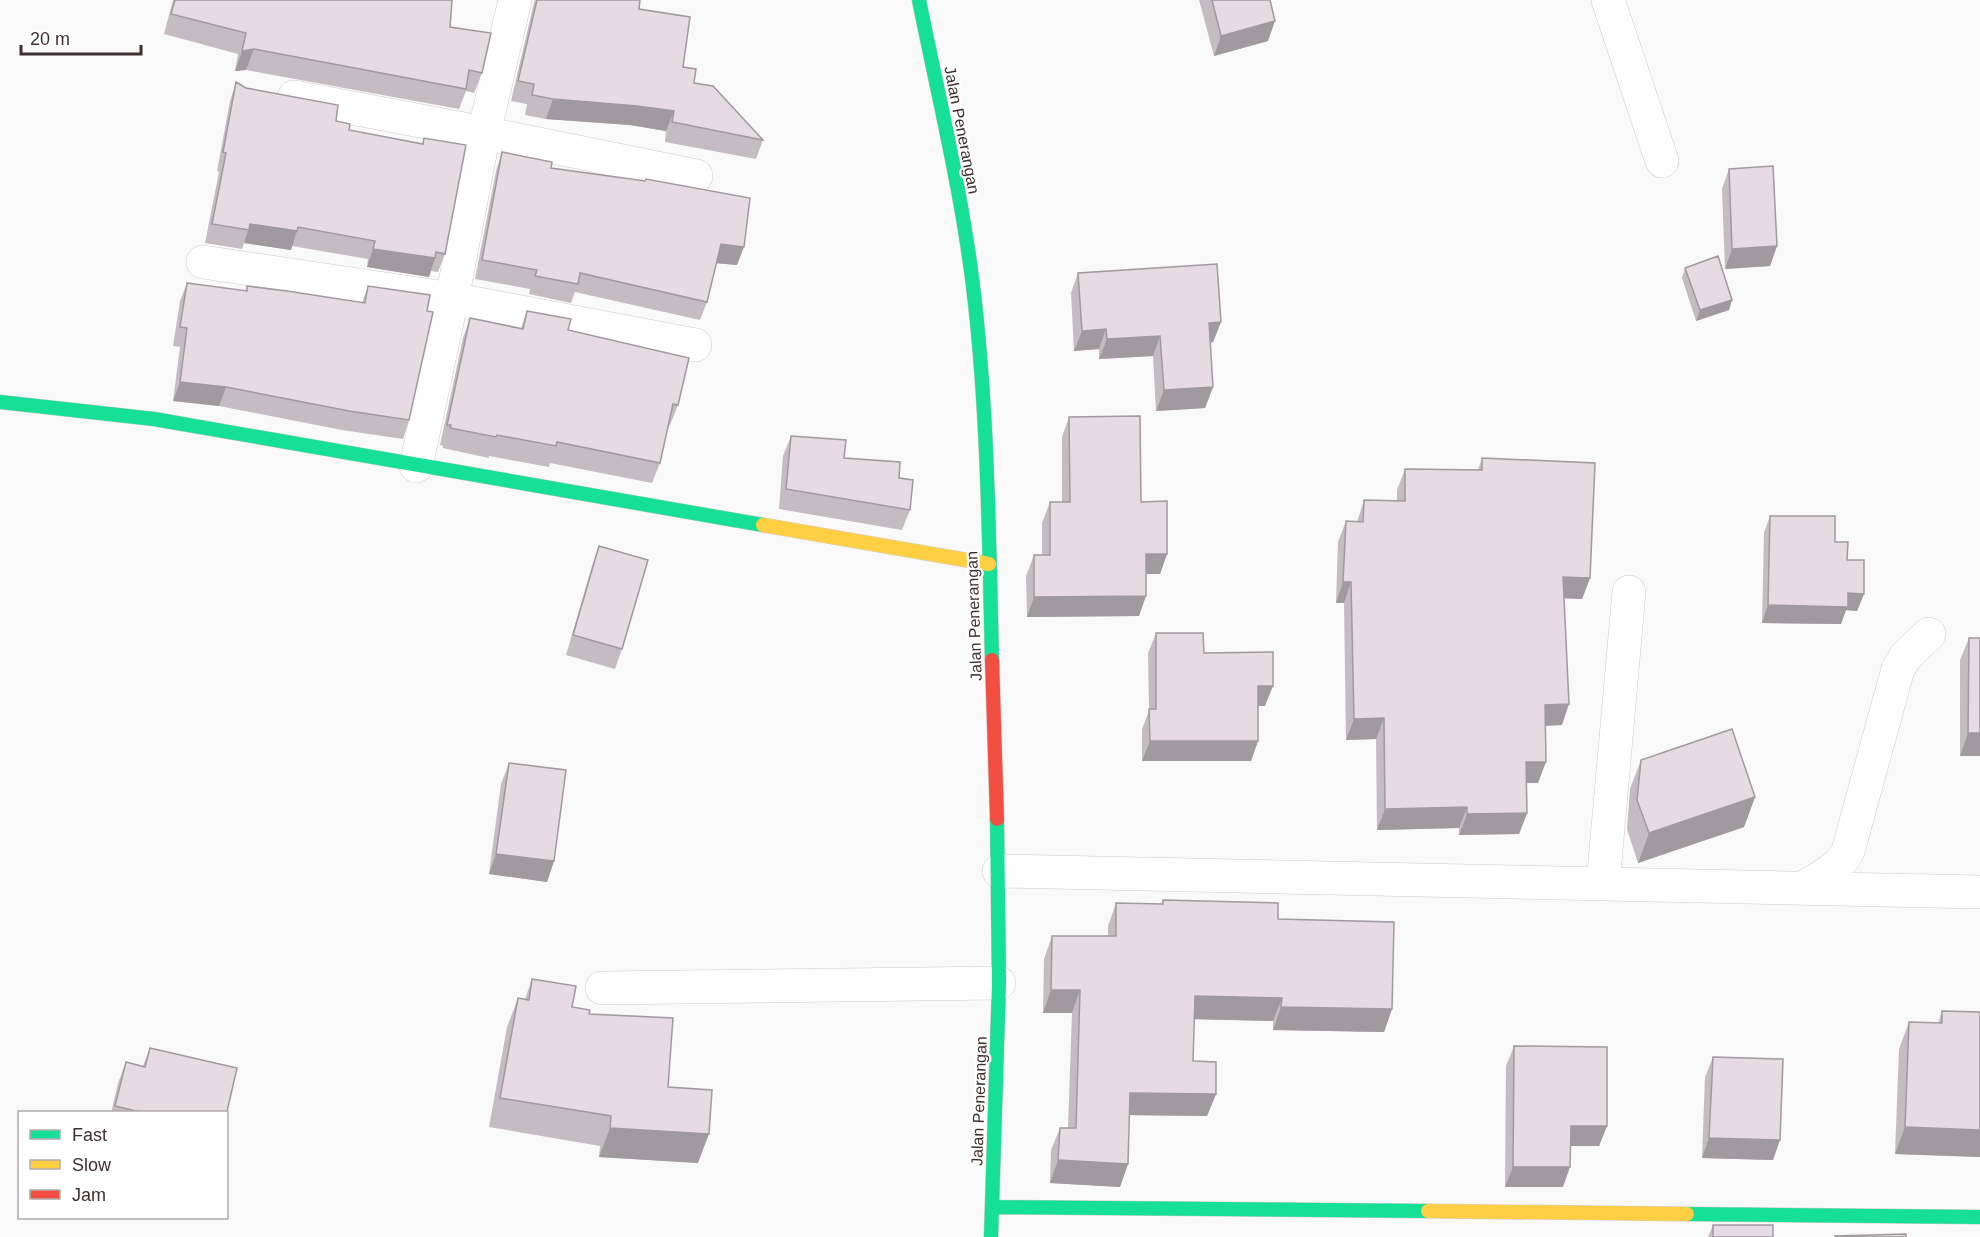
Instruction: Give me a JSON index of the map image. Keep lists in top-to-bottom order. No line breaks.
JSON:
{"streets":{"street":["Jalan Penerangan"]},"legend":["Fast","Slow","Jam"],"scale_bar":"20 m"}
